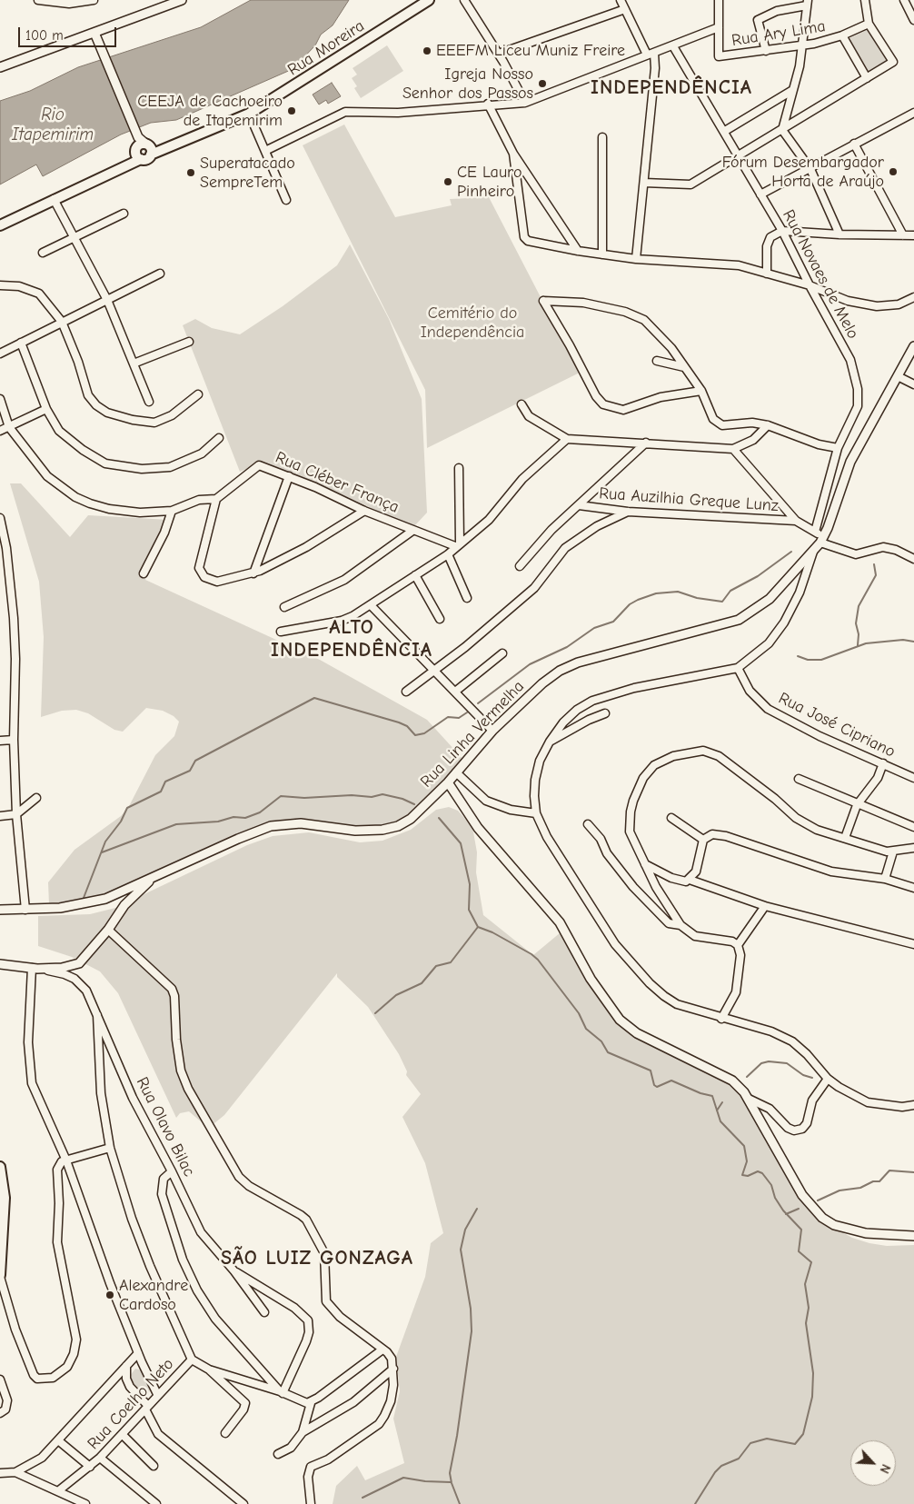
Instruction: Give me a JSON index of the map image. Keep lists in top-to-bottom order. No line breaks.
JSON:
{"streets":{"main road":["Rua Moreira"],"street":["Rua Ary Lima","Rua Novaes de Melo","Rua Cléber França","Rua Auzilhia Greque Lunz","Rua José Cipriano","Rua Linha Vermelha","Rua Olavo Bilac","Rua Coelho Neto"]},"crossings":[["Rua Linha Vermelha","Rua Olavo Bilac"]],"districts":["INDEPENDÊNCIA","ALTO INDEPENDÊNCIA","SÃO LUIZ GONZAGA"],"water":["Rio Itapemirim"],"parks":["Cemitério do Independência"],"places":["EEEFM Liceu Muniz Freire","Igreja Nosso Senhor dos Passos","CEEJA de Cachoeiro de Itapemirim","Fórum Desembargador Horta de Araújo","Superatacado SempreTem","CE Lauro Pinheiro","Alexandre Cardoso"],"scale_bar":"100 m","north":"bottom right"}
